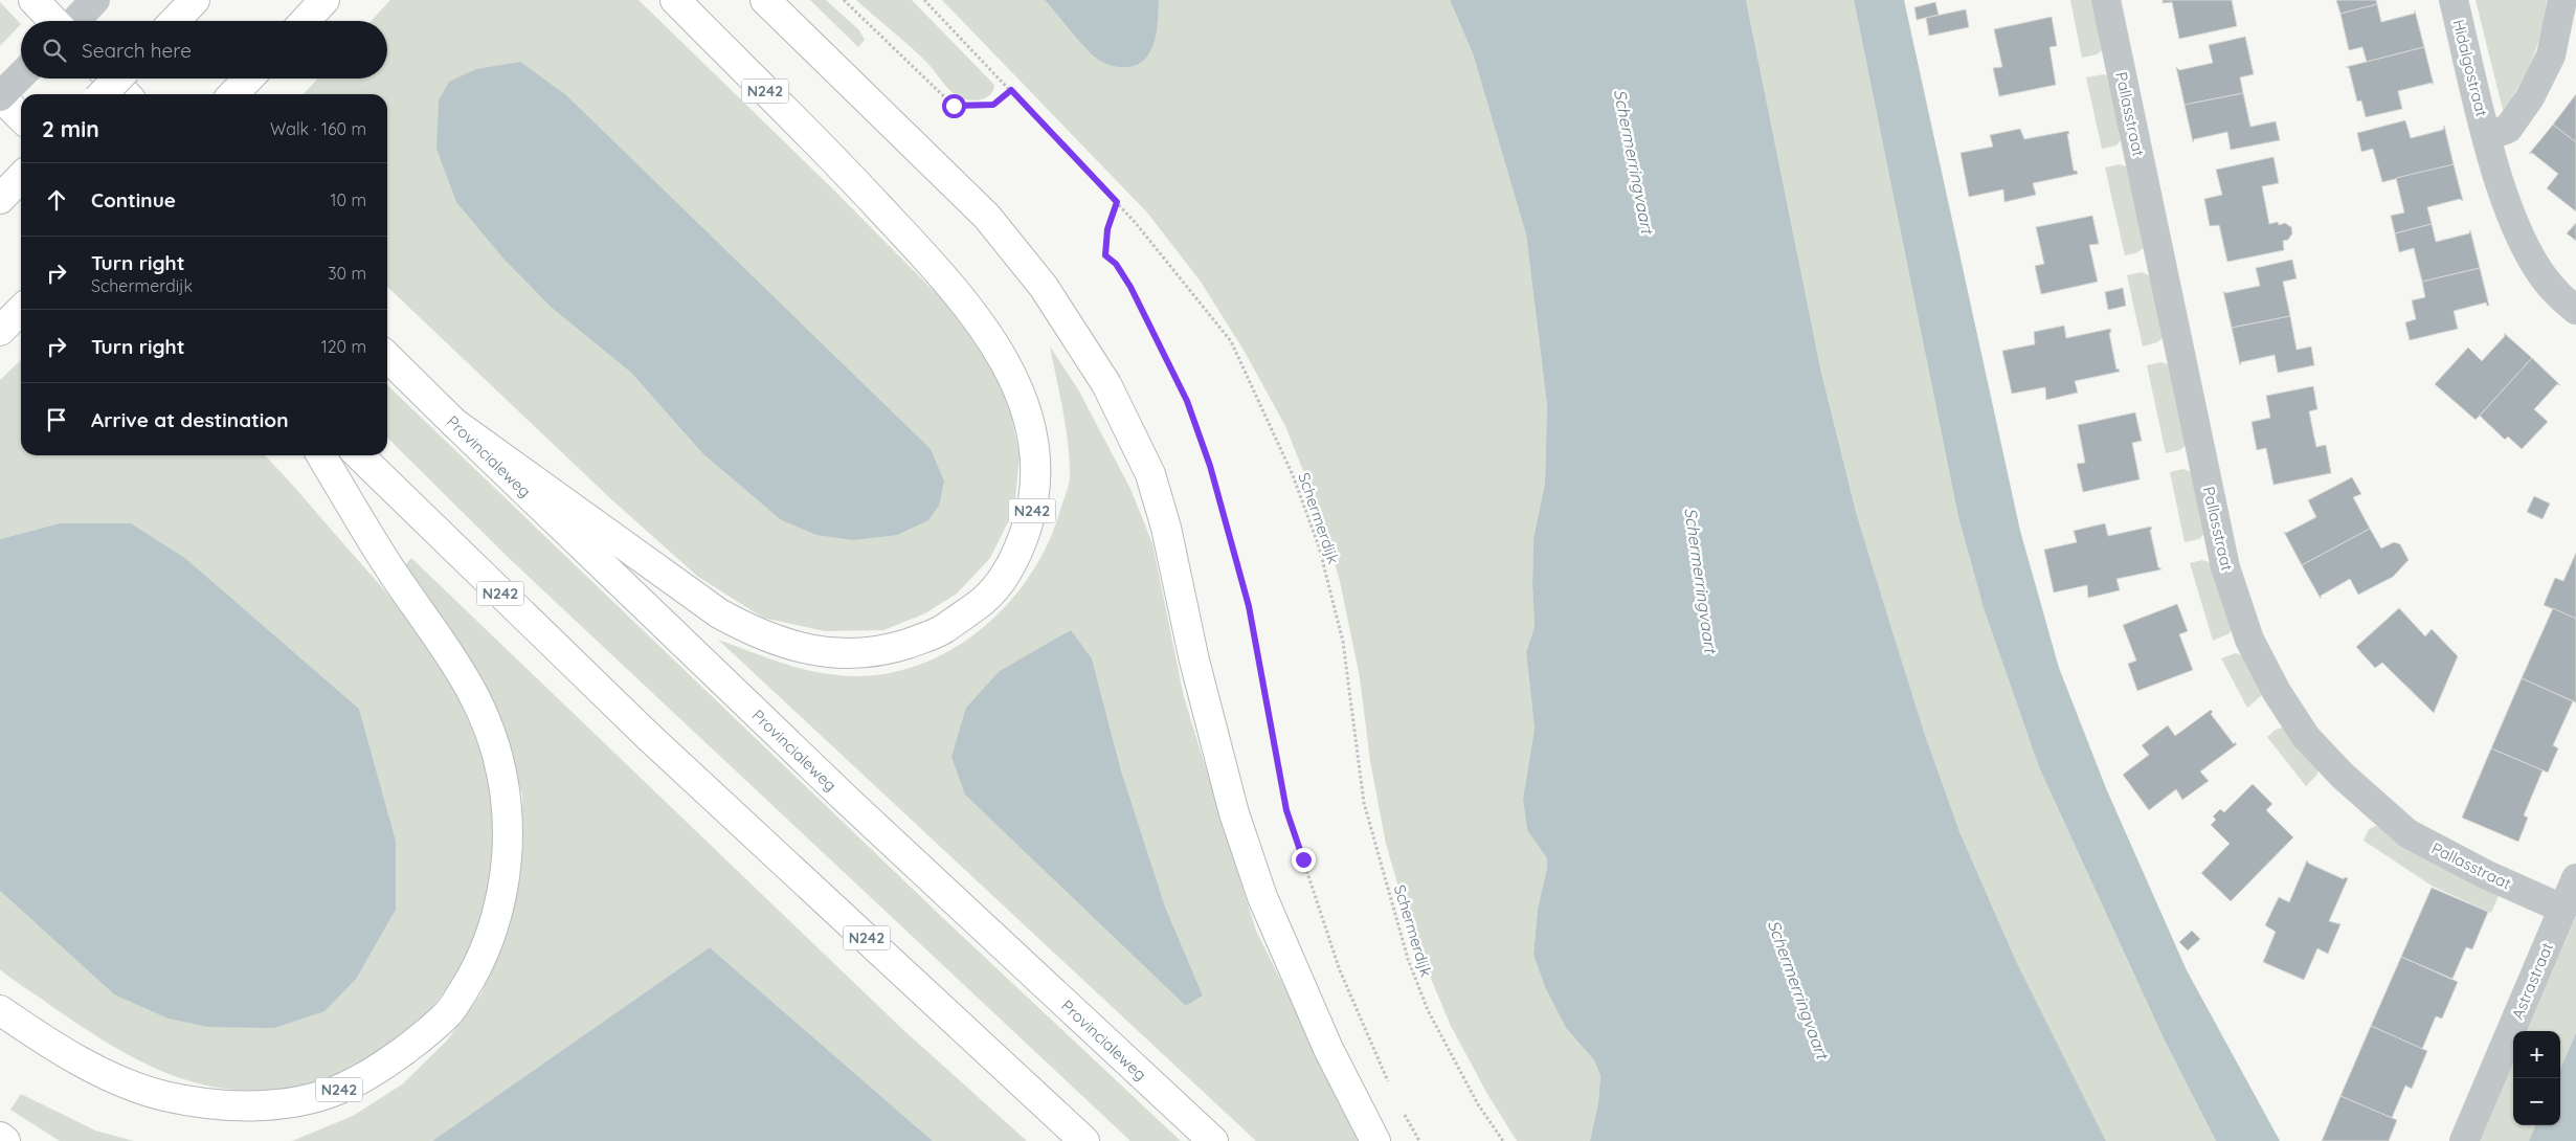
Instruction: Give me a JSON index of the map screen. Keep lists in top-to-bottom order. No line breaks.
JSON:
{"streets":{"main road":["N242","Provincialeweg"],"street":["Hidalgostraat","Pallasstraat","Astrastraat"],"path":["Schermerdijk"]},"crossings":[["N242","Provincialeweg"],["Pallasstraat","Astrastraat"]],"water":["Schermerringvaart"],"page":{"search":"Search here","heading":["2 min","Walk · 160 m"],"list":[["Continue","10 m"],["Turn right","Schermerdijk","30 m"],["Turn right","120 m"],"Arrive at destination"],"map_buttons":["+","−"]}}
